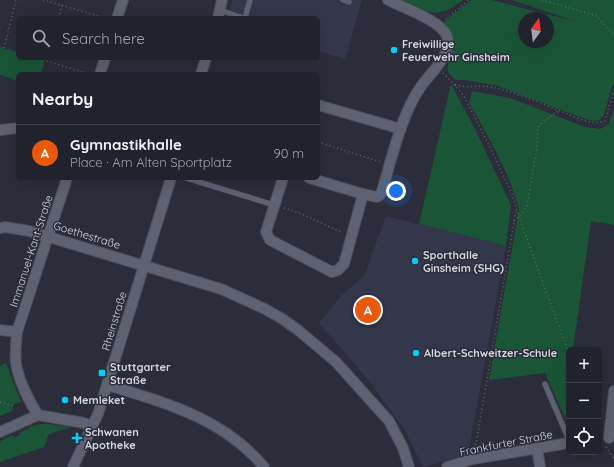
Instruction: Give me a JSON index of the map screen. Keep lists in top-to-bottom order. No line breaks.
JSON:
{"streets":{"street":["Goethestraße","Immanuel-Kant-Straße","Rheinstraße","Frankfurter Straße"]},"crossings":[["Goethestraße","Immanuel-Kant-Straße"],["Goethestraße","Rheinstraße"]],"places":{"other":["Freiwillige Feuerwehr Ginsheim","Sporthalle Ginsheim (SHG)","Albert-Schweitzer-Schule","Memleket"],"transit":["Stuttgarter Straße"],"health":["Schwanen Apotheke"]},"north":"top","page":{"search":"Search here","heading":"Nearby","list":[{"mark":"A","name":"Gymnastikhalle","note":"Place · Am Alten Sportplatz","value":"90 m"}],"pins":"A","map_buttons":["+","−"]}}
